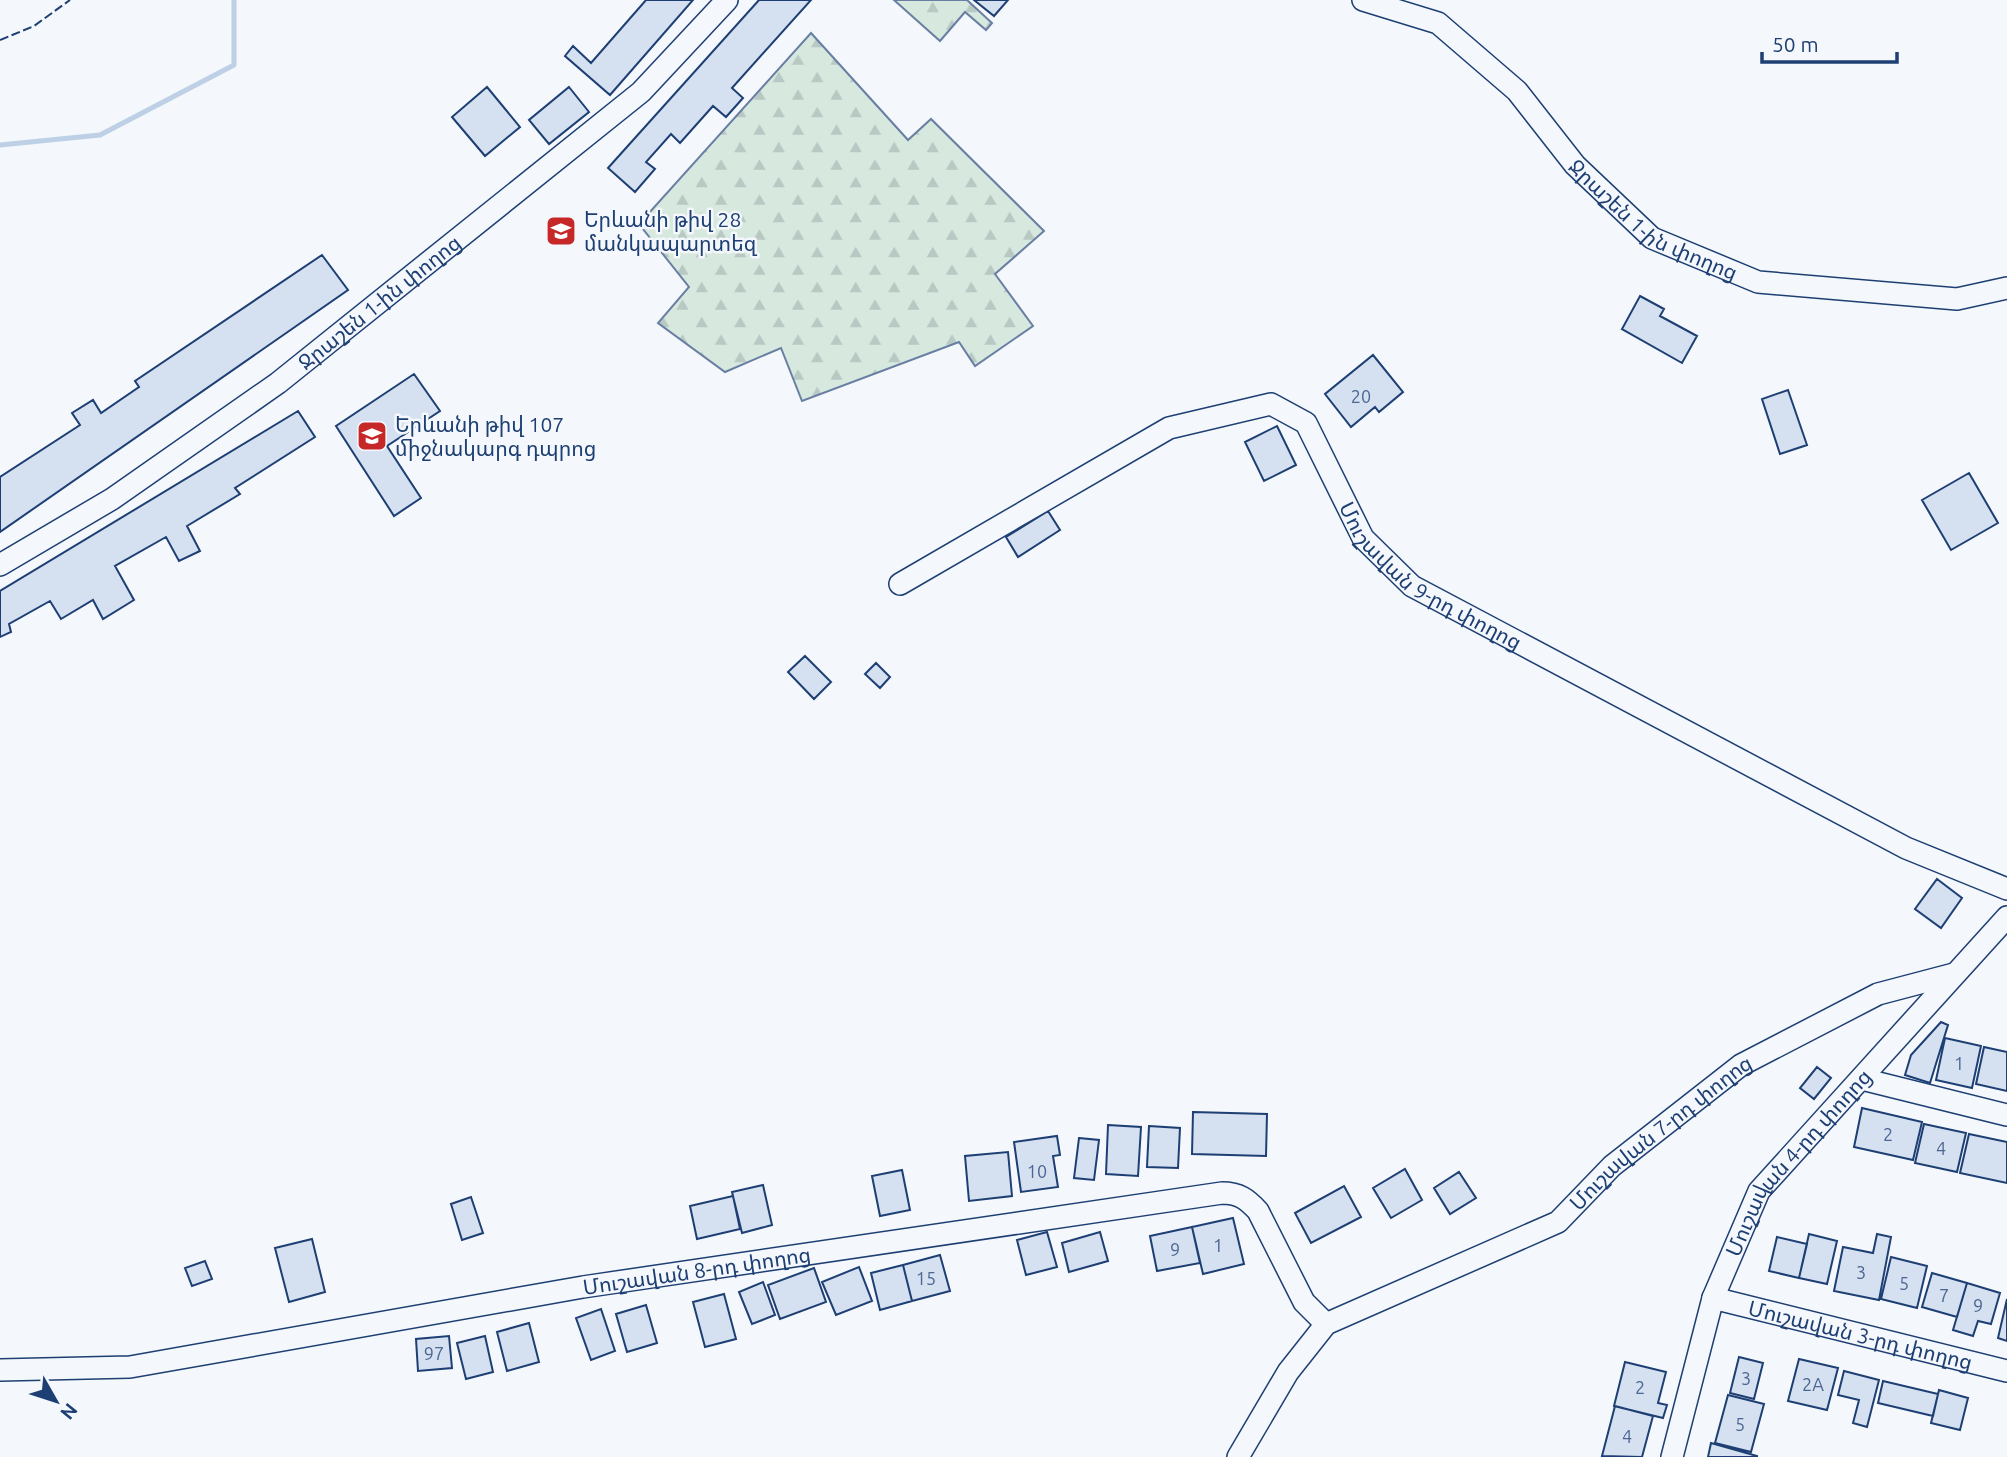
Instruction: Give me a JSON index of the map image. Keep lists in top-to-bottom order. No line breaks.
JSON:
{"streets":{"street":["Ջրաշեն 1-ին փողոց","Մուշավան 9-րդ փողոց","Մուշավան 7-րդ փողոց","Մուշավան 4-րդ փողոց","Մուշավան 8-րդ փողոց","Մուշավան 3-րդ փողոց"]},"crossings":[["Մուշավան 7-րդ փողոց","Մուշավան 4-րդ փողոց"],["Մուշավան 7-րդ փողոց","Մուշավան 8-րդ փողոց"],["Մուշավան 4-րդ փողոց","Մուշավան 3-րդ փողոց"]],"places":{"school or university":["Երևանի թիվ 28 մանկապարտեզ","Երևանի թիվ 107 միջնակարգ դպրոց"]},"house_numbers":["20","1","2","4","10","1","9","3","15","5","7","9","97","3","2A","2","5","4"],"scale_bar":"50 m","north":"bottom right"}
